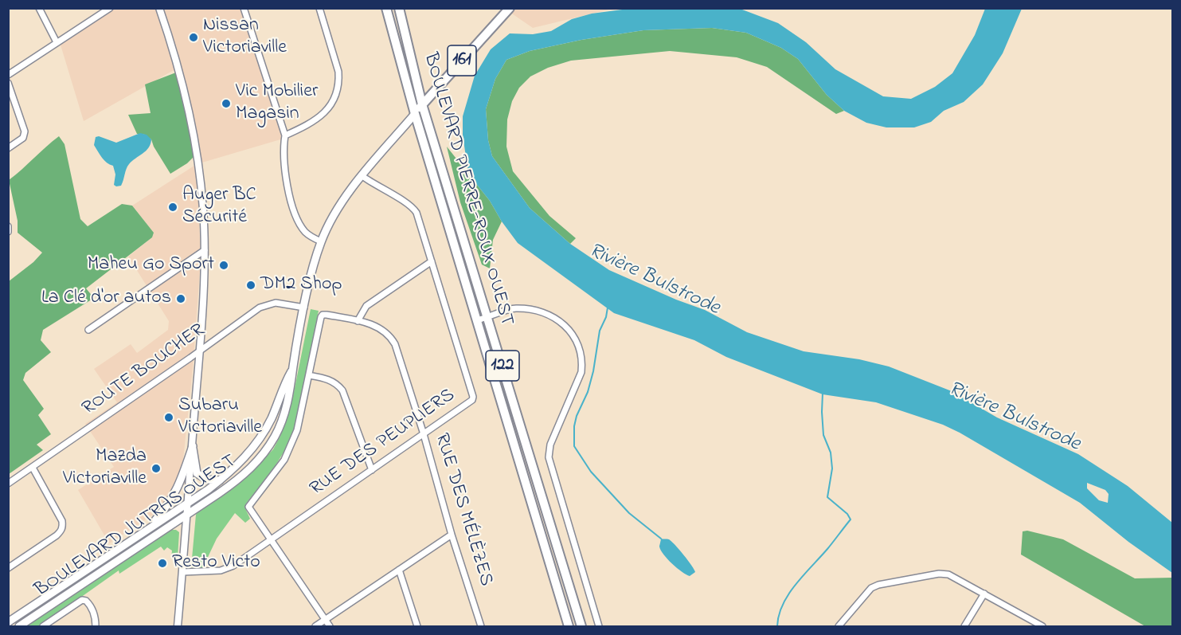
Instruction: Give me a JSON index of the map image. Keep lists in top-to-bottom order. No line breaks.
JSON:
{"streets":{"main road":["161","BOULEVARD PIERRE-ROUX OUEST","122","BOULEVARD JUTRAS OUEST"],"street":["ROUTE BOUCHER","RUE DES PEUPLIERS","RUE DES MÉLÈZES"]},"crossings":[["BOULEVARD PIERRE-ROUX OUEST","BOULEVARD JUTRAS OUEST"],["ROUTE BOUCHER","BOULEVARD JUTRAS OUEST"],["RUE DES PEUPLIERS","RUE DES MÉLÈZES"],["RUE DES PEUPLIERS","BOULEVARD JUTRAS OUEST"]],"water":["Rivière Bulstrode"],"places":["Nissan Victoriaville","Vic Mobilier Magasin","Auger BC Sécurité","Maheu Go Sport","DM2 Shop","La Clé d'or autos","Subaru Victoriaville","Mazda Victoriaville","Resto Victo"]}
